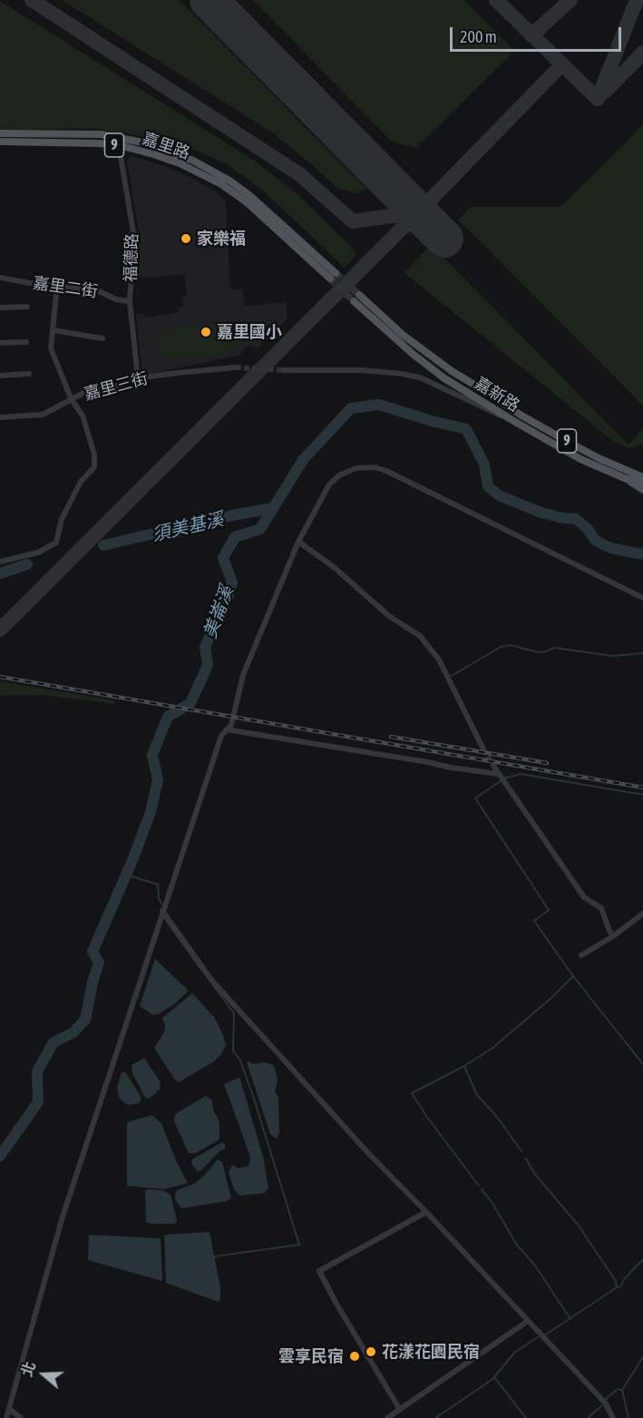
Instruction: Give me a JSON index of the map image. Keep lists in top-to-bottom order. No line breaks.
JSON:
{"streets":{"main road":["9","嘉里路","嘉新路"],"street":["福德路","嘉里二街","嘉里三街"]},"crossings":[["嘉里路","福德路"],["福德路","嘉里二街"],["福德路","嘉里三街"]],"water":["須美基溪","美崙溪"],"places":["家樂福","嘉里國小","花漾花園民宿","雲享民宿"],"scale_bar":"200 m","north":"left"}
